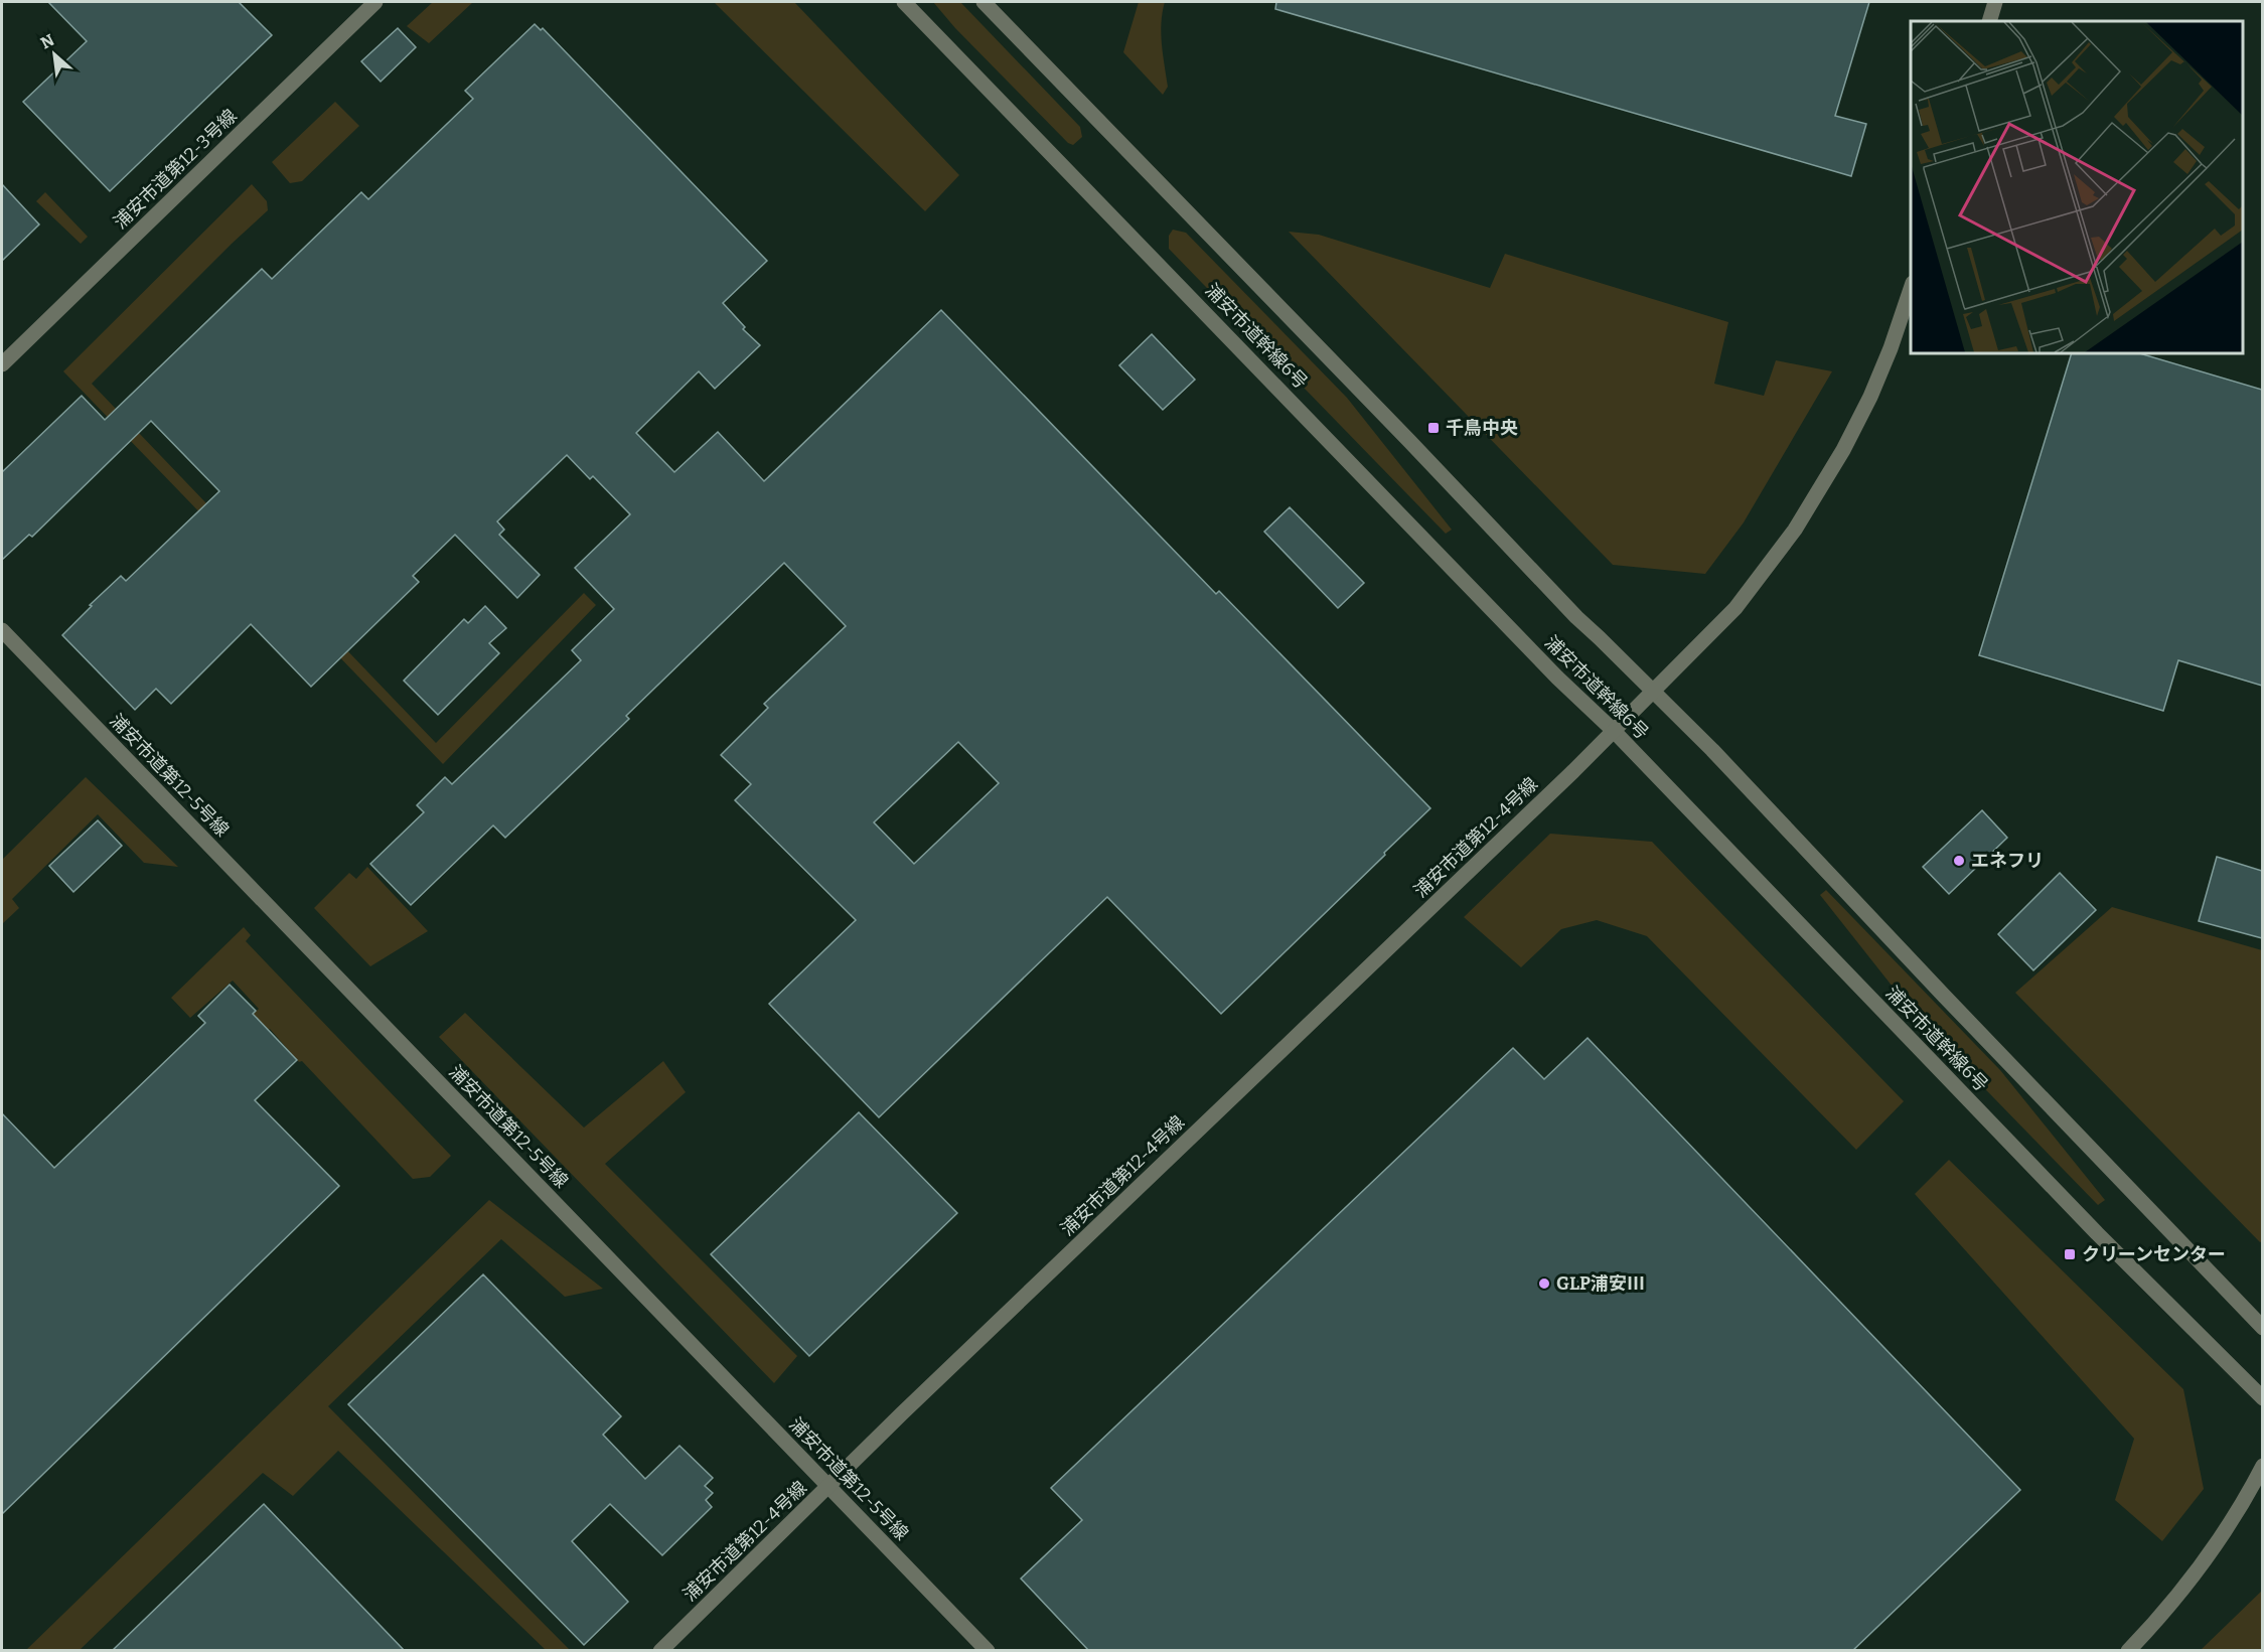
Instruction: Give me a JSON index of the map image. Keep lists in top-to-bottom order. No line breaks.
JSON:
{"streets":{"street":["浦安市道第12-3号線","浦安市道幹線6号","浦安市道第12-5号線","浦安市道第12-4号線"]},"crossings":[["浦安市道幹線6号","浦安市道第12-4号線"],["浦安市道第12-5号線","浦安市道第12-4号線"]],"places":{"transit":["千鳥中央","クリーンセンター"],"other":["エネフリ","GLP浦安Ⅲ"]},"north":"top left"}
